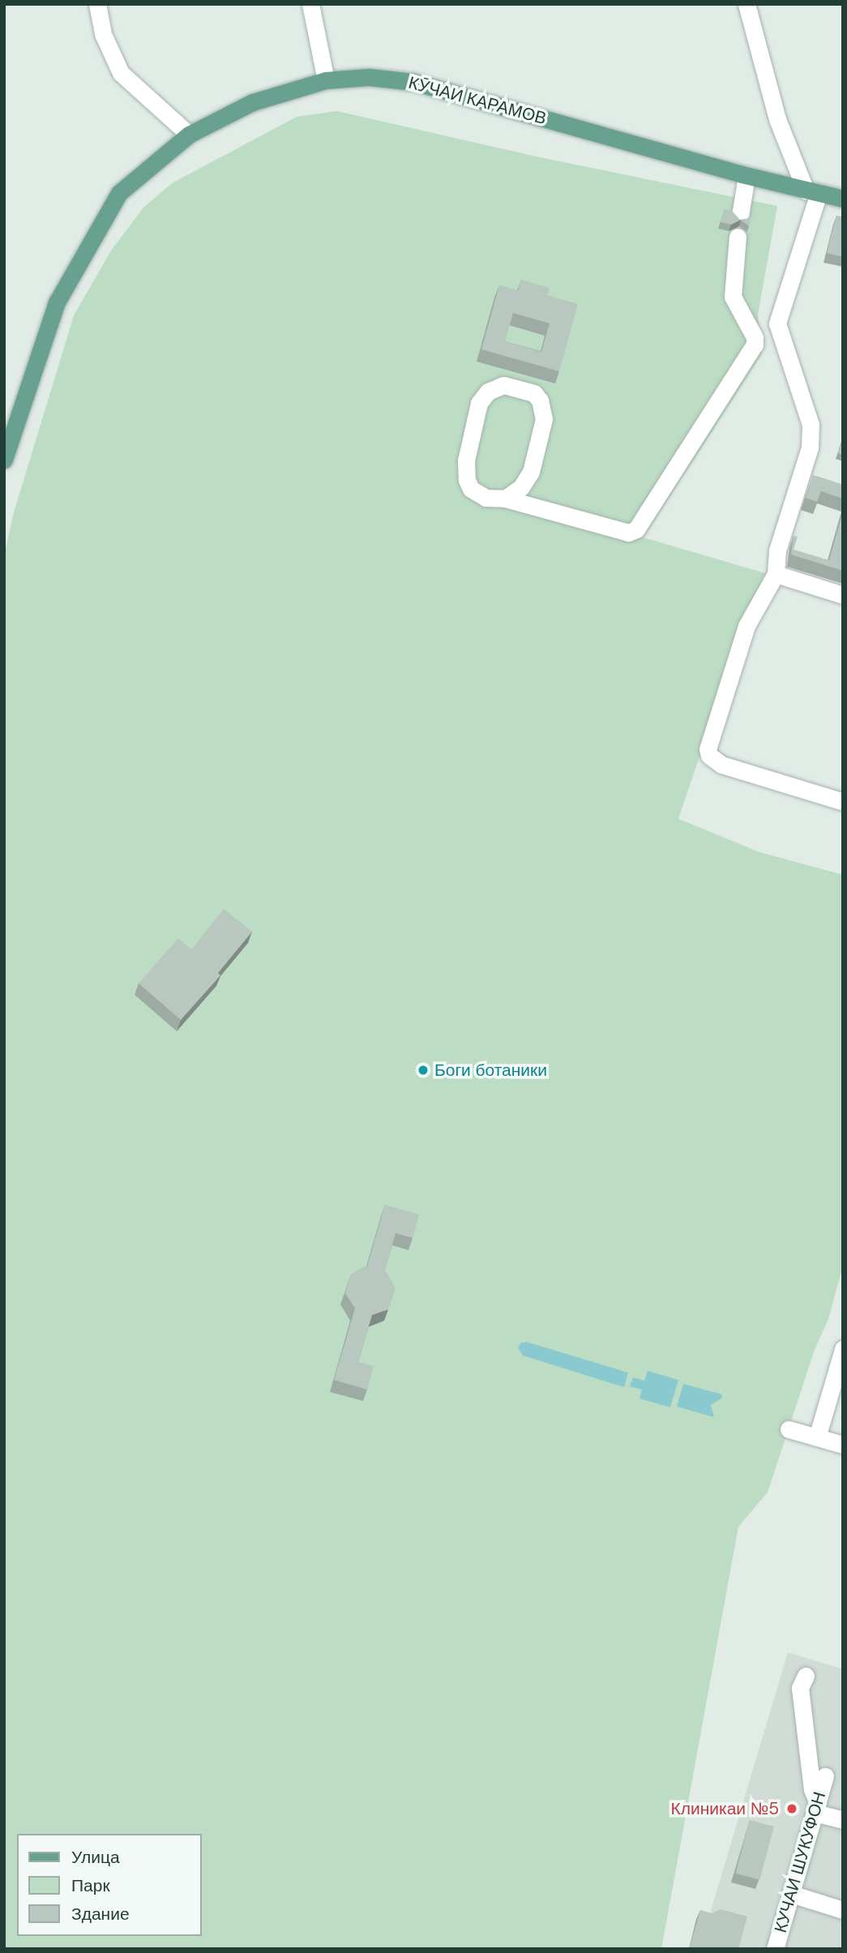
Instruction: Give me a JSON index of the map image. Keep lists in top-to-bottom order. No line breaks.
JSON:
{"streets":{"main road":["КӮЧАИ КАРАМОВ"],"street":["КУЧАИ ШУКУФОН"]},"places":["Боги ботаники","Клиникаи №5"],"legend":["Улица","Парк","Здание"]}
